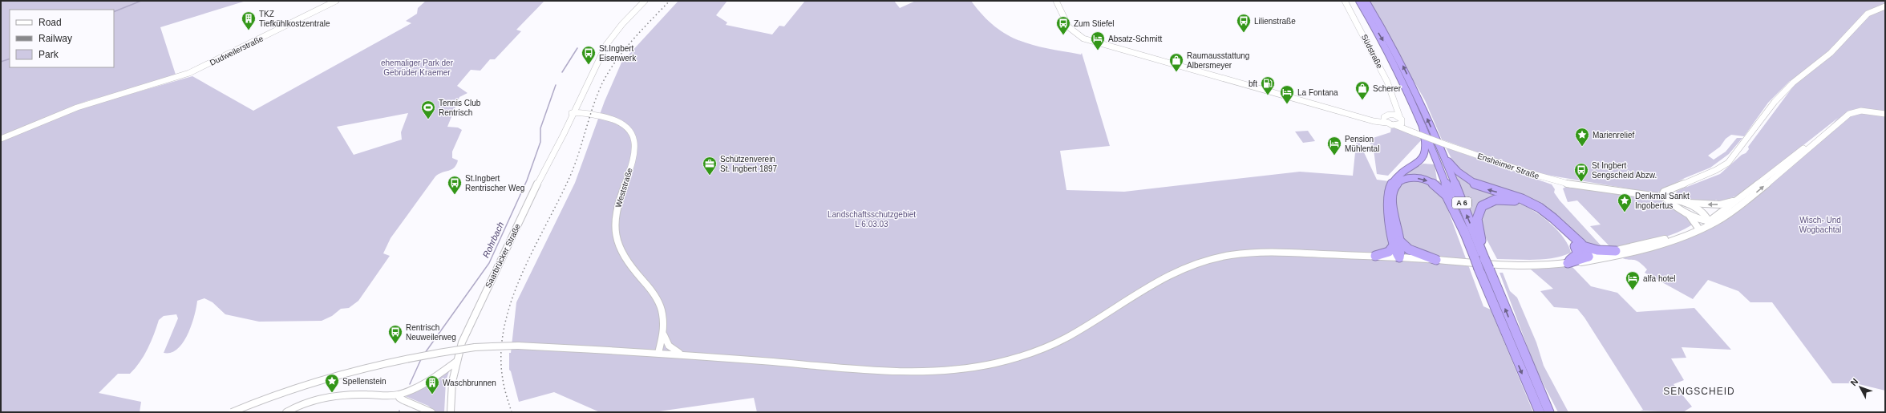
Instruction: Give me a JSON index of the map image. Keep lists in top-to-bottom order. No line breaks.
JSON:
{"streets":{"highway":["A 6"],"main road":["Dudweilerstraße","Südstraße","Ensheimer Straße","Weststraße","Saarbrücker Straße"]},"crossings":[["Südstraße","Ensheimer Straße"],["Ensheimer Straße","A 6"],["Weststraße","Saarbrücker Straße"]],"districts":["SENGSCHEID"],"water":["Rohrbach"],"parks":["ehemaliger Park der Gebrüder Kraemer","Landschaftsschutzgebiet L 6.03.03","Wisch- Und Wogbachtal"],"places":{"building":["TKZ Tiefkühlkostzentrale","Waschbrunnen"],"bus stop":["Lilienstraße","Zum Stiefel","St.Ingbert Eisenwerk","St Ingbert Sengscheid Abzw.","St.Ingbert Rentrischer Weg","Rentrisch Neuweilerweg"],"hotel":["Absatz-Schmitt","La Fontana","Pension Mühlental","alfa hotel"],"shop":["Raumausstattung Albersmeyer","Scherer"],"fuel station":["bft"],"sports":["Tennis Club Rentrisch"],"place":["Marienrelief","Denkmal Sankt Ingobertus","Spellenstein"],"office":["Schützenverein St. Ingbert 1897"]},"legend":["Road","Railway","Park"],"north":"top left"}
